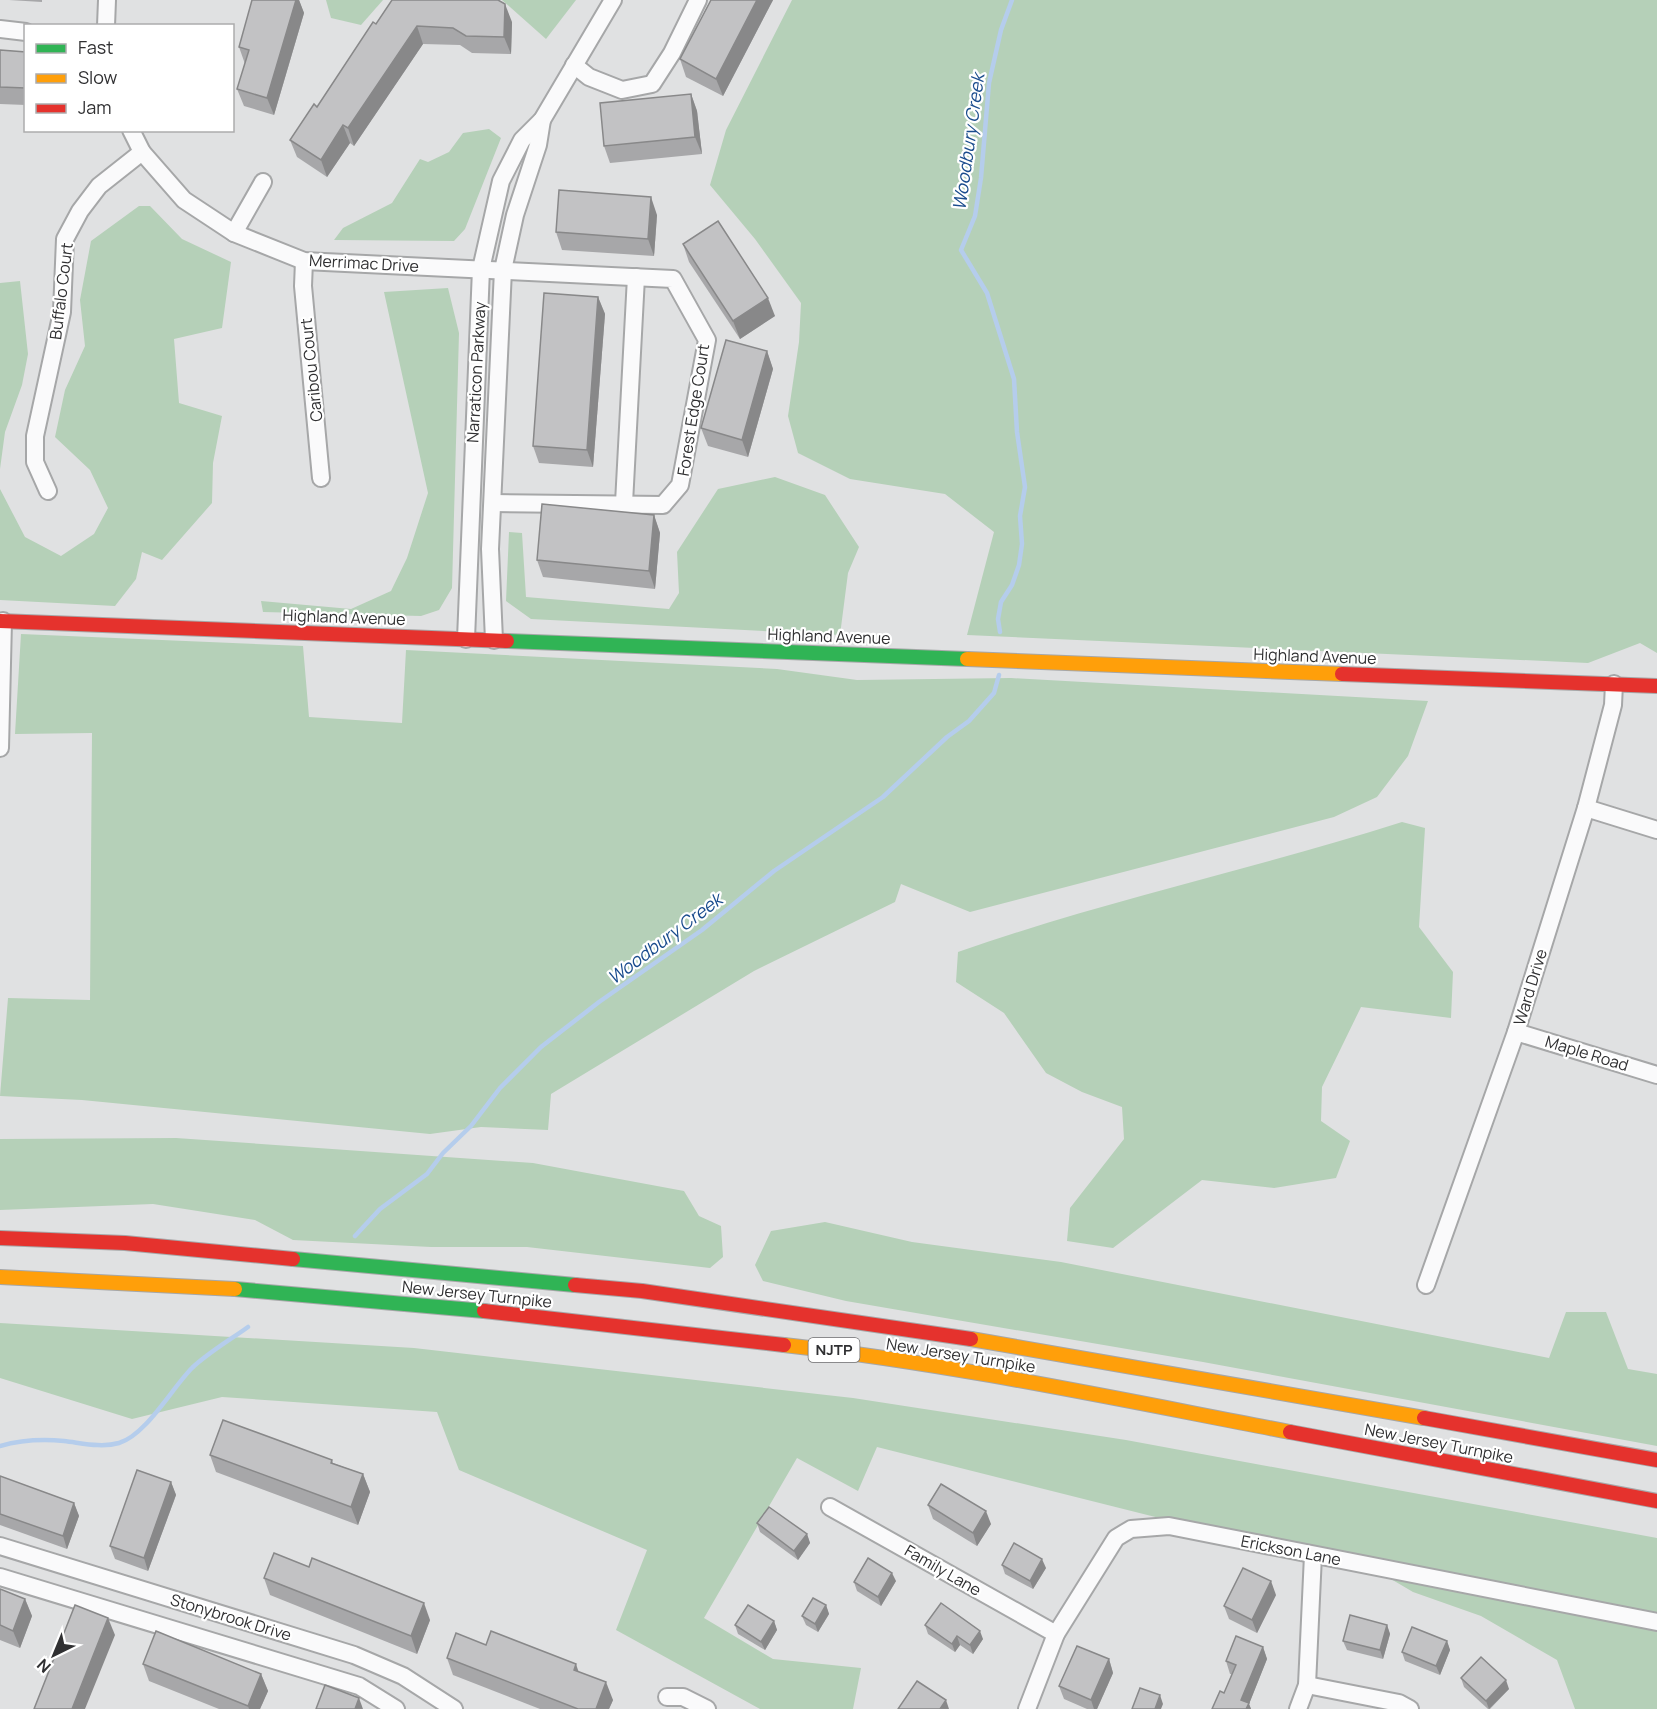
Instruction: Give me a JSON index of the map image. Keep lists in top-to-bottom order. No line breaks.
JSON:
{"streets":{"main road":["Highland Avenue","New Jersey Turnpike","NJTP"],"street":["Merrimac Drive","Buffalo Court","Caribou Court","Narraticon Parkway","Forest Edge Court","Ward Drive","Maple Road","Erickson Lane","Family Lane","Stonybrook Drive"]},"crossings":[["Merrimac Drive","Buffalo Court"],["Merrimac Drive","Caribou Court"],["Merrimac Drive","Narraticon Parkway"],["Merrimac Drive","Forest Edge Court"],["Narraticon Parkway","Forest Edge Court"],["Narraticon Parkway","Highland Avenue"],["Highland Avenue","Ward Drive"],["Ward Drive","Maple Road"],["Erickson Lane","Family Lane"]],"water":["Woodbury Creek"],"legend":["Fast","Slow","Jam"],"north":"bottom left"}
